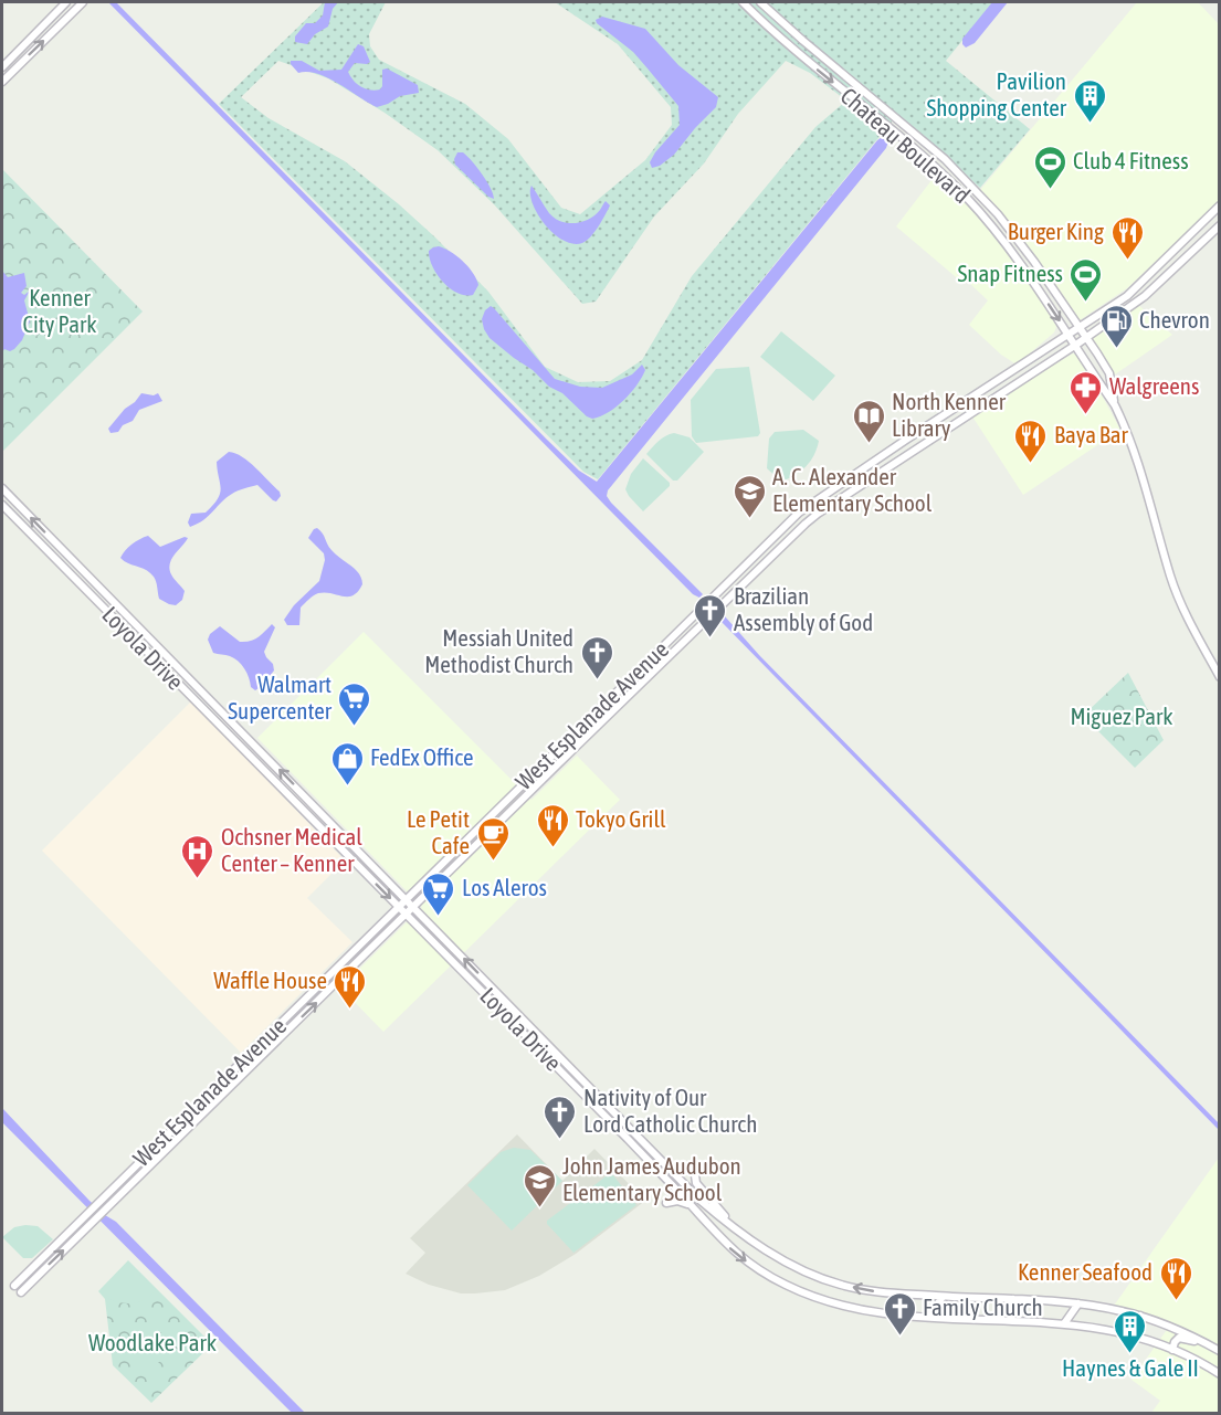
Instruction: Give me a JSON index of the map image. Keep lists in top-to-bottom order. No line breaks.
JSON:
{"streets":{"main road":["Chateau Boulevard","Loyola Drive","West Esplanade Avenue"]},"crossings":[["Chateau Boulevard","West Esplanade Avenue"],["Loyola Drive","West Esplanade Avenue"]],"parks":["Kenner City Park","Miguez Park","Woodlake Park"],"places":{"building":["Pavilion Shopping Center","Haynes & Gale II"],"sports":["Club 4 Fitness","Snap Fitness"],"restaurant":["Burger King","Baya Bar","Tokyo Grill","Waffle House","Kenner Seafood"],"fuel station":["Chevron"],"pharmacy":["Walgreens"],"library":["North Kenner Library"],"school or university":["A. C. Alexander Elementary School","John James Audubon Elementary School"],"church":["Brazilian Assembly of God","Messiah United Methodist Church","Nativity of Our Lord Catholic Church","Family Church"],"supermarket":["Walmart Supercenter","Los Aleros"],"shop":["FedEx Office"],"cafe":["Le Petit Cafe"],"hospital":["Ochsner Medical Center – Kenner"]}}
